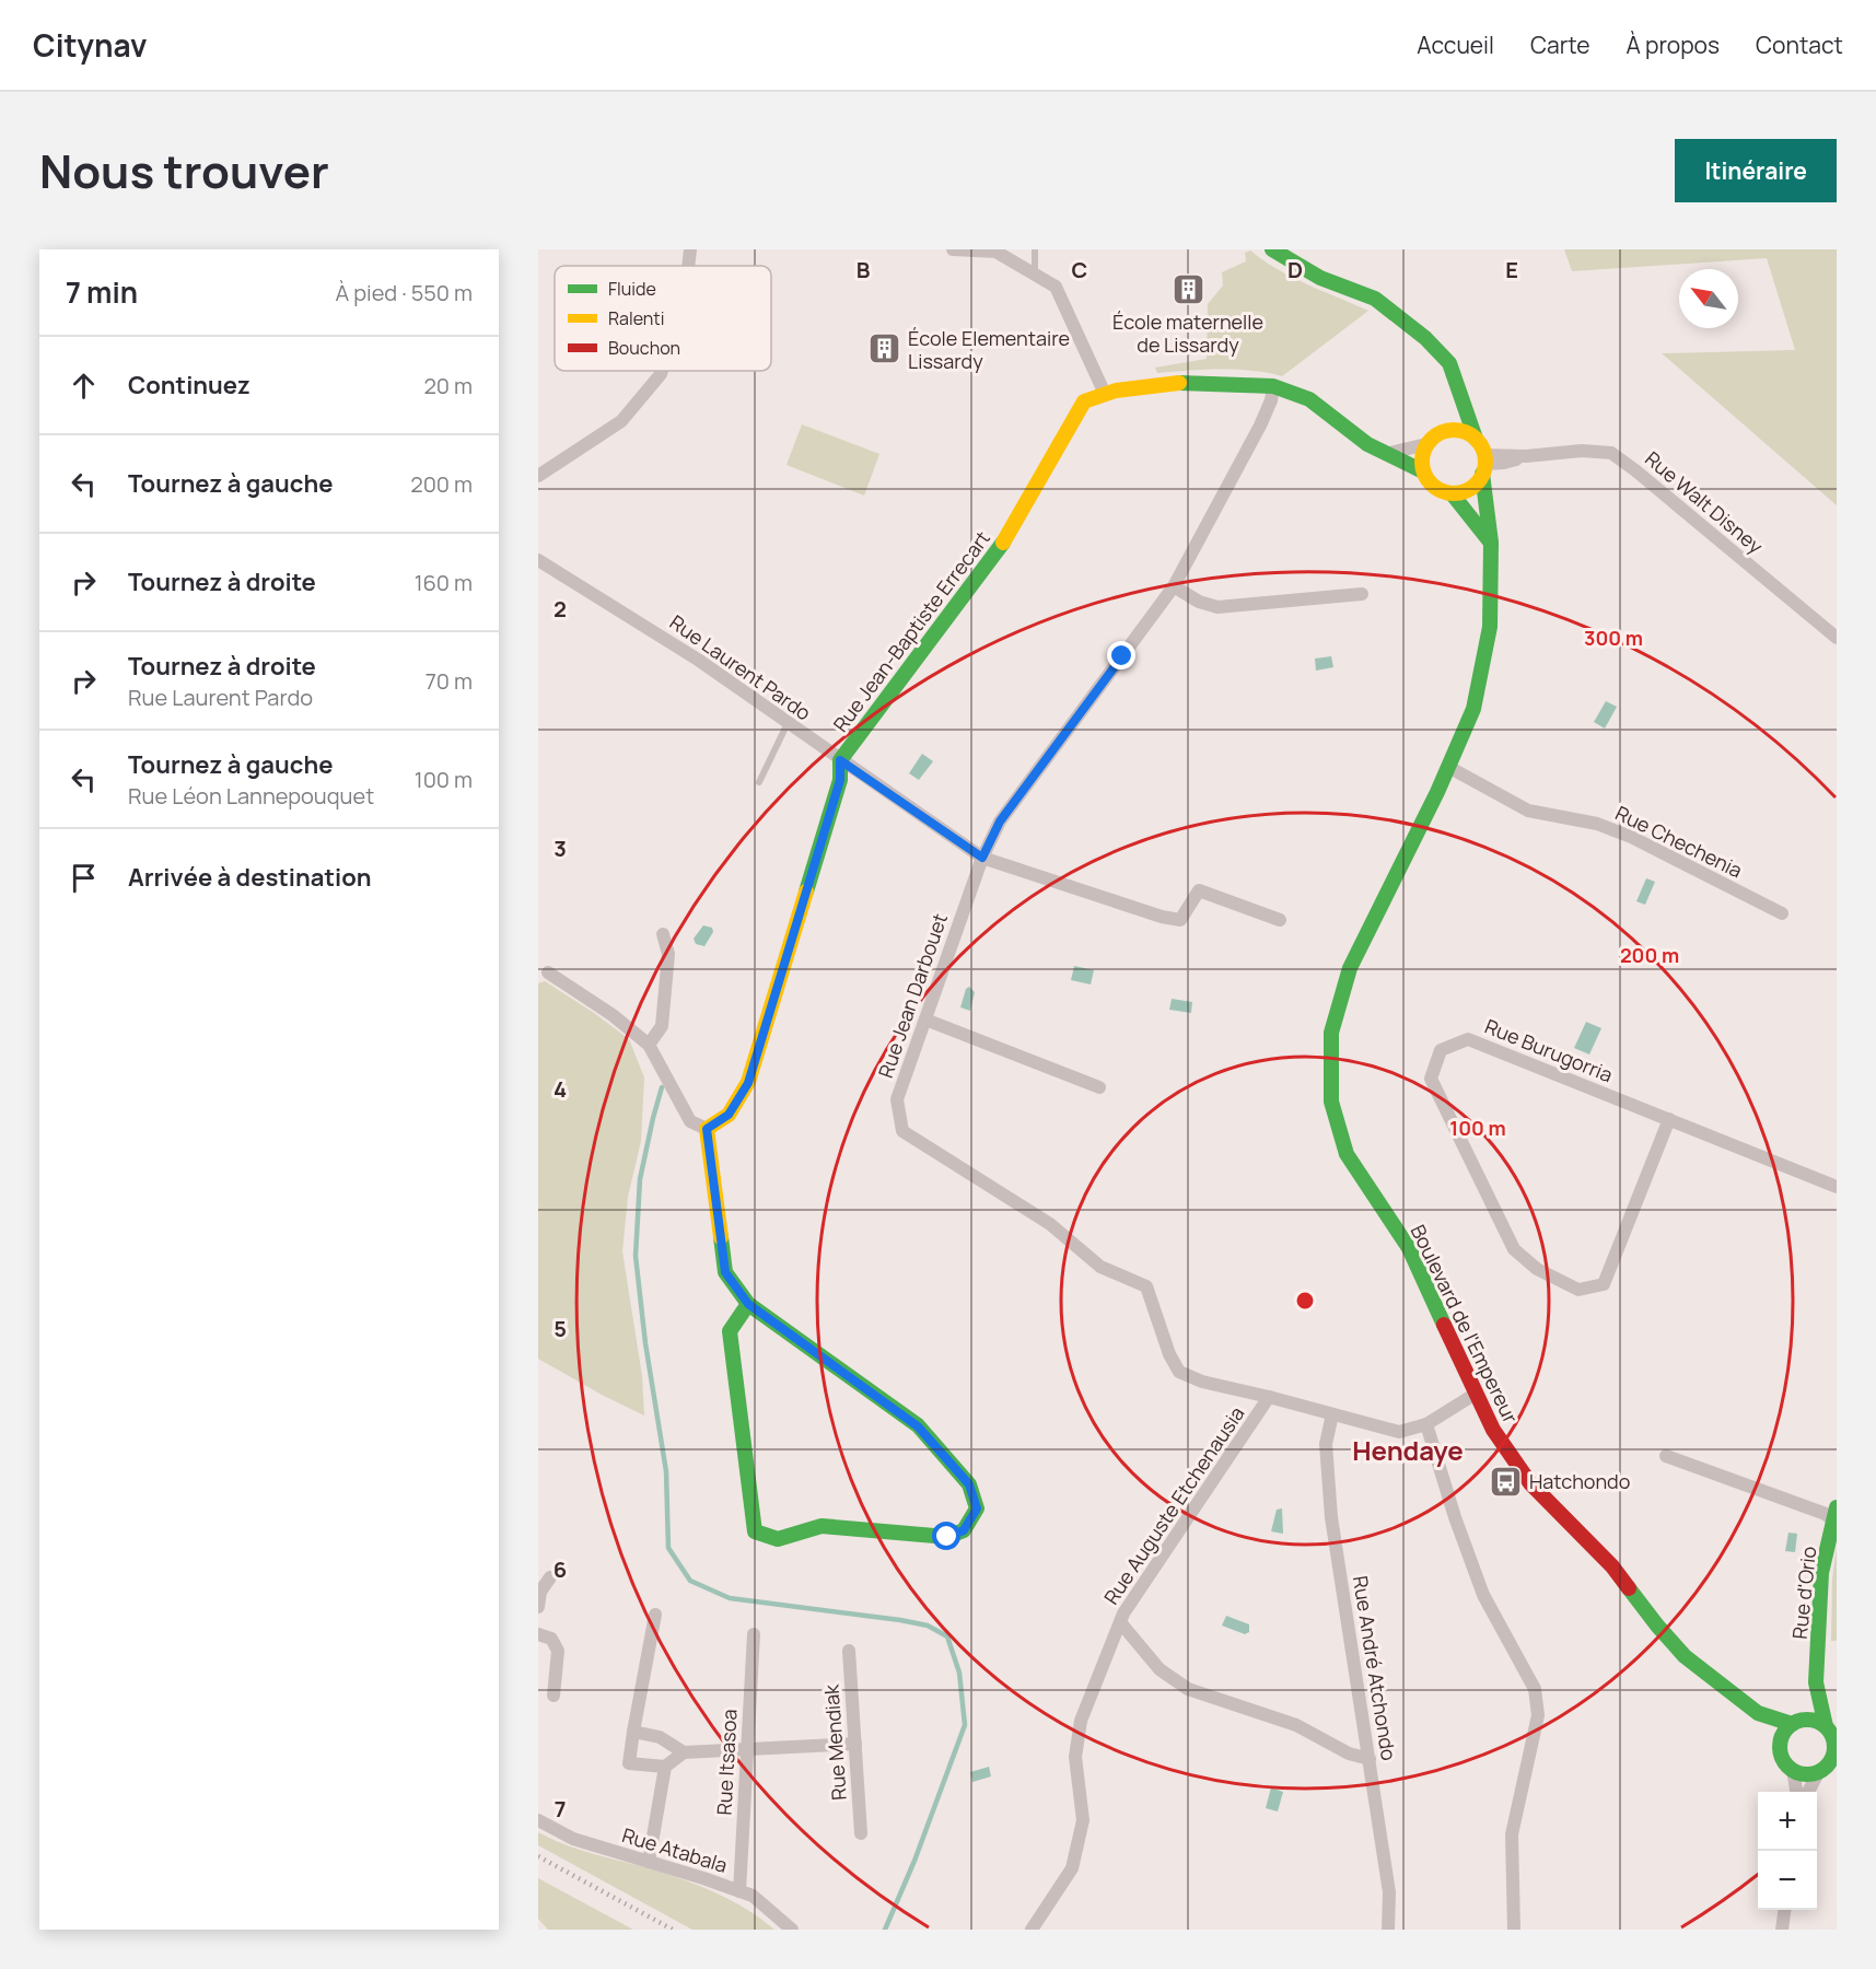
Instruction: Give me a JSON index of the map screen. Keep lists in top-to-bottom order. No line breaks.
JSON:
{"streets":{"street":["Rue Walt Disney","Rue Jean-Baptiste Errecart","Rue Laurent Pardo","Rue Chechenia","Rue Jean Darbouet","Rue Burugorria","Boulevard de l'Empereur","Rue Auguste Etchenausia","Rue d'Orio","Rue André Atchondo","Rue Mendiak","Rue Itsasoa","Rue Atabala"]},"crossings":[["Rue Walt Disney","Rue Jean-Baptiste Errecart"],["Rue Walt Disney","Boulevard de l'Empereur"],["Rue Jean-Baptiste Errecart","Rue Laurent Pardo"],["Rue Jean-Baptiste Errecart","Rue Jean Darbouet"],["Rue Jean-Baptiste Errecart","Boulevard de l'Empereur"],["Rue Laurent Pardo","Rue Jean Darbouet"],["Rue Chechenia","Boulevard de l'Empereur"],["Rue Jean Darbouet","Rue Auguste Etchenausia"],["Boulevard de l'Empereur","Rue d'Orio"],["Rue Itsasoa","Rue Atabala"]],"districts":["Hendaye"],"places":{"building":["École maternelle de Lissardy","École Elementaire Lissardy"],"bus stop":["Hatchondo"]},"legend":["Fluide","Ralenti","Bouchon"],"north":"top left","page":{"header":"Citynav","nav":["Accueil","Carte","À propos","Contact"],"title":"Nous trouver","buttons":"Itinéraire","heading":["7 min","À pied · 550 m"],"list":[["Continuez","20 m"],["Tournez à gauche","200 m"],["Tournez à droite","160 m"],["Tournez à droite","Rue Laurent Pardo","70 m"],["Tournez à gauche","Rue Léon Lannepouquet","100 m"],"Arrivée à destination"],"map_buttons":["+","−"]},"grid":{"columns":["B","C","D","E"],"rows":["2","3","4","5","6","7"]},"rings":["300 m","200 m","100 m"]}
